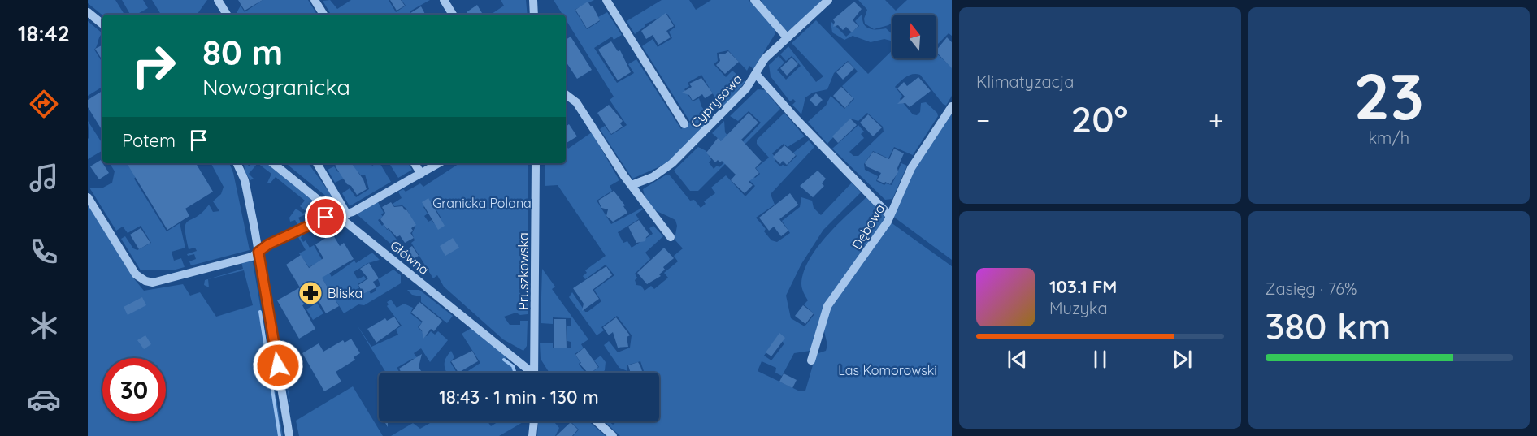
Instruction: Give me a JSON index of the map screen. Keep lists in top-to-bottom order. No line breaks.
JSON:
{"streets":{"street":["Cyprysowa","Dębowa","Główna","Pruszkowska"]},"parks":["Granicka Polana","Las Komorowski"],"places":{"pharmacy":["Bliska"]},"north":"top","page":{"tabs":"18:42","tile":["Klimatyzacja",["23","km/h"],["Zasięg · 76%","380 km"]],"turn":["80 m","Nowogranicka"],"heat":["−","20°","+"],"then":"Potem","song":["103.1 FM","Muzyka"],"limit":"30","trip":"18:43 · 1 min · 130 m"}}
